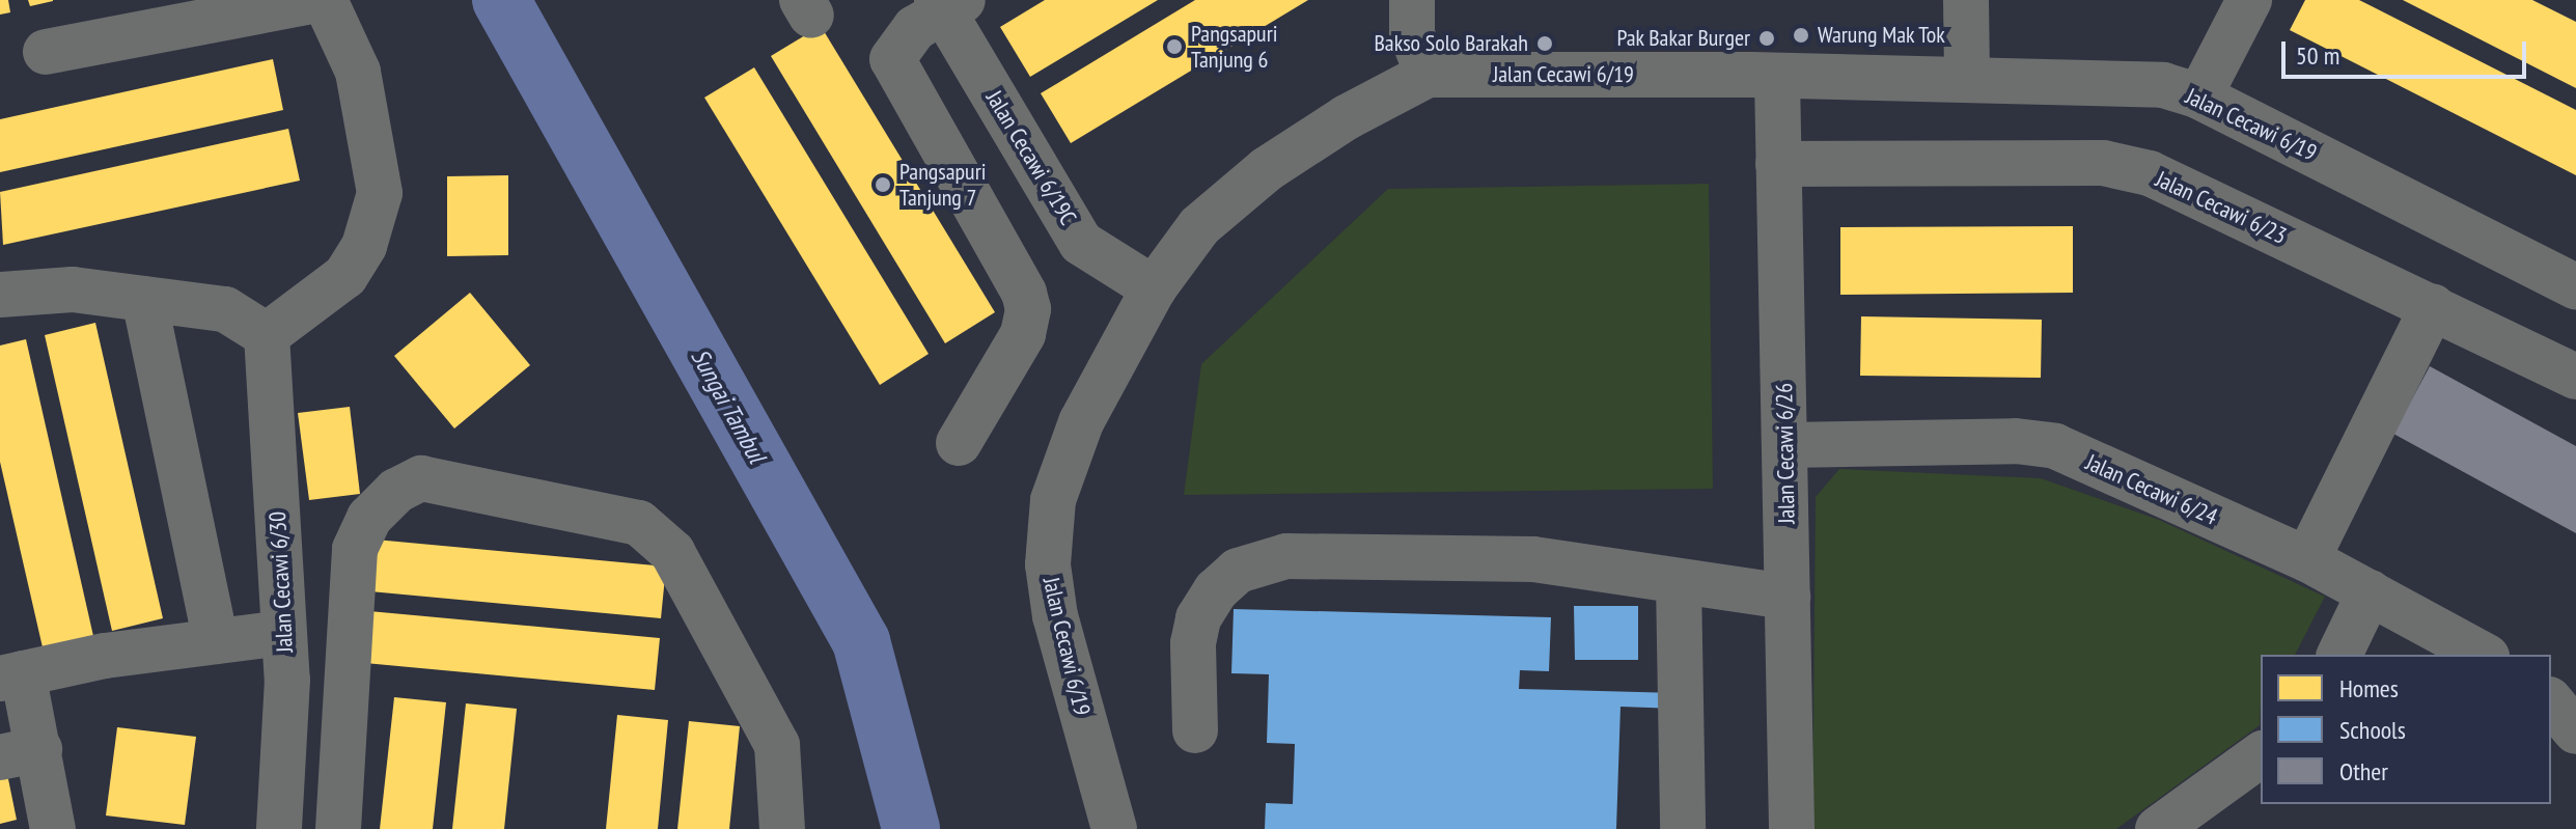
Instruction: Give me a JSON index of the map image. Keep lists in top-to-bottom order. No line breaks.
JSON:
{"streets":{"street":["Jalan Cecawi 6/19","Jalan Cecawi 6/19C","Jalan Cecawi 6/23","Jalan Cecawi 6/26","Jalan Cecawi 6/24","Jalan Cecawi 6/30"]},"crossings":[["Jalan Cecawi 6/19","Jalan Cecawi 6/19C"],["Jalan Cecawi 6/19","Jalan Cecawi 6/26"],["Jalan Cecawi 6/23","Jalan Cecawi 6/26"],["Jalan Cecawi 6/26","Jalan Cecawi 6/24"]],"water":["Sungai Tambul"],"places":["Warung Mak Tok","Pak Bakar Burger","Bakso Solo Barakah","Pangsapuri Tanjung 6","Pangsapuri Tanjung 7"],"legend":["Homes","Schools","Other"],"scale_bar":"50 m"}
